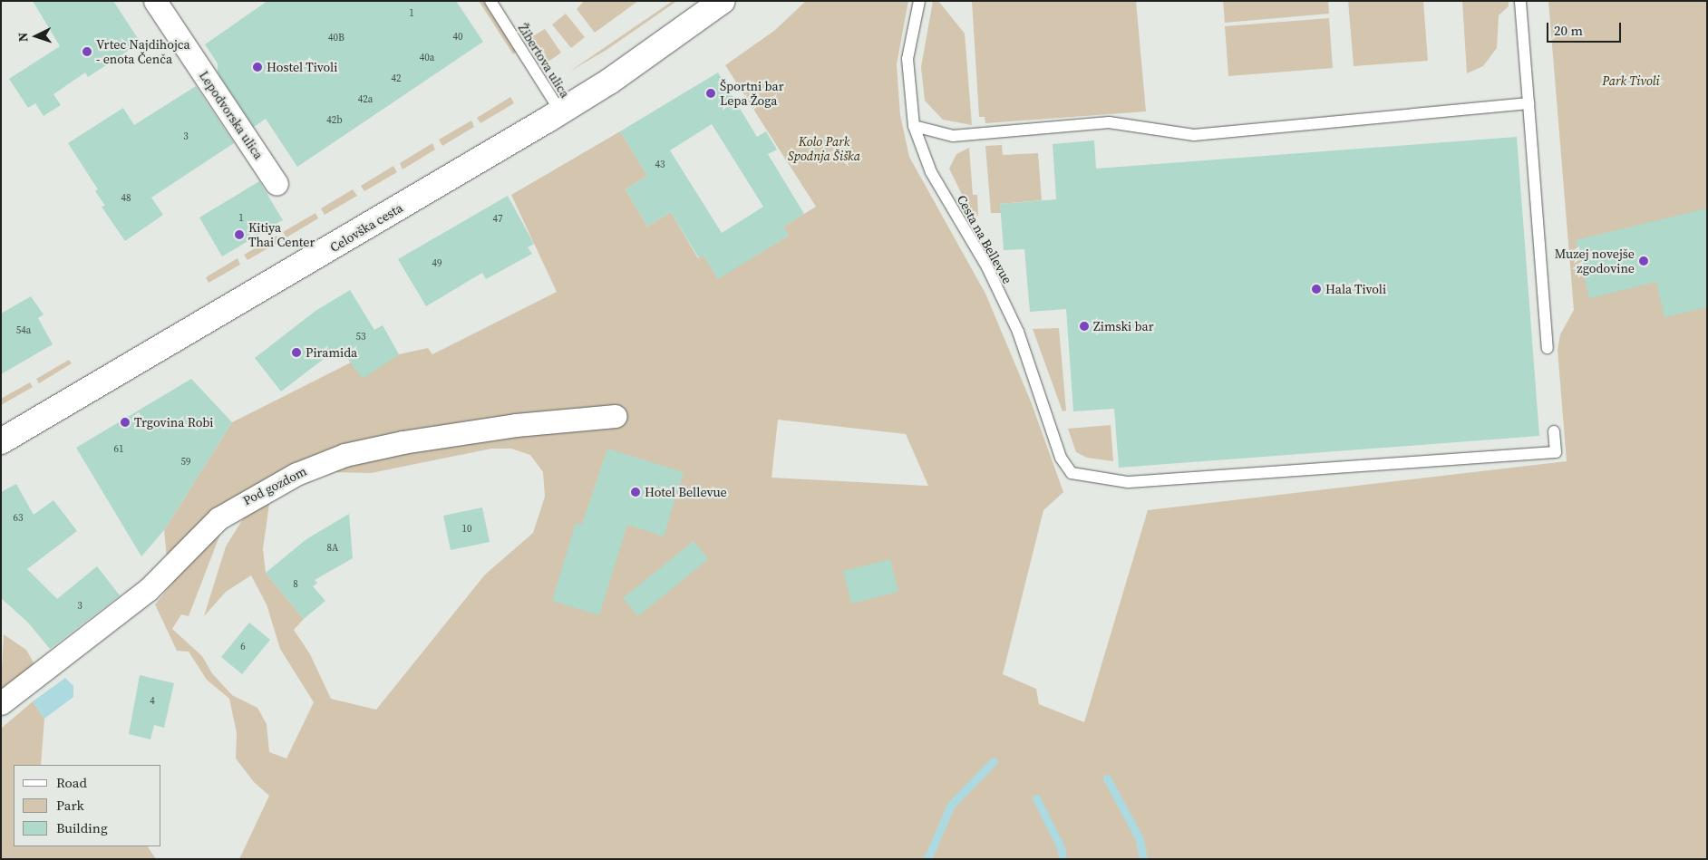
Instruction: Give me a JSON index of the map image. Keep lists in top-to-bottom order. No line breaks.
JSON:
{"streets":{"main road":["Celovška cesta"],"street":["Lepodvorska ulica","Pod gozdom"],"lane":["Žibertova ulica","Cesta na Bellevue"]},"crossings":[["Žibertova ulica","Celovška cesta"]],"parks":["Park Tivoli","Kolo Park Spodnja Šiška"],"places":["Vrtec Najdihojca - enota Čenča","Hostel Tivoli","Športni bar Lepa Žoga","Kitiya Thai Center","Muzej novejše zgodovine","Hala Tivoli","Zimski bar","Piramida","Trgovina Robi","Hotel Bellevue"],"house_numbers":["1","40","40B","40a","42","42a","42b","3","43","48","1","47","49","54a","53","61","59","63","10","8A","8","3","6","4"],"legend":["Road","Park","Building"],"scale_bar":"20 m","north":"left"}
